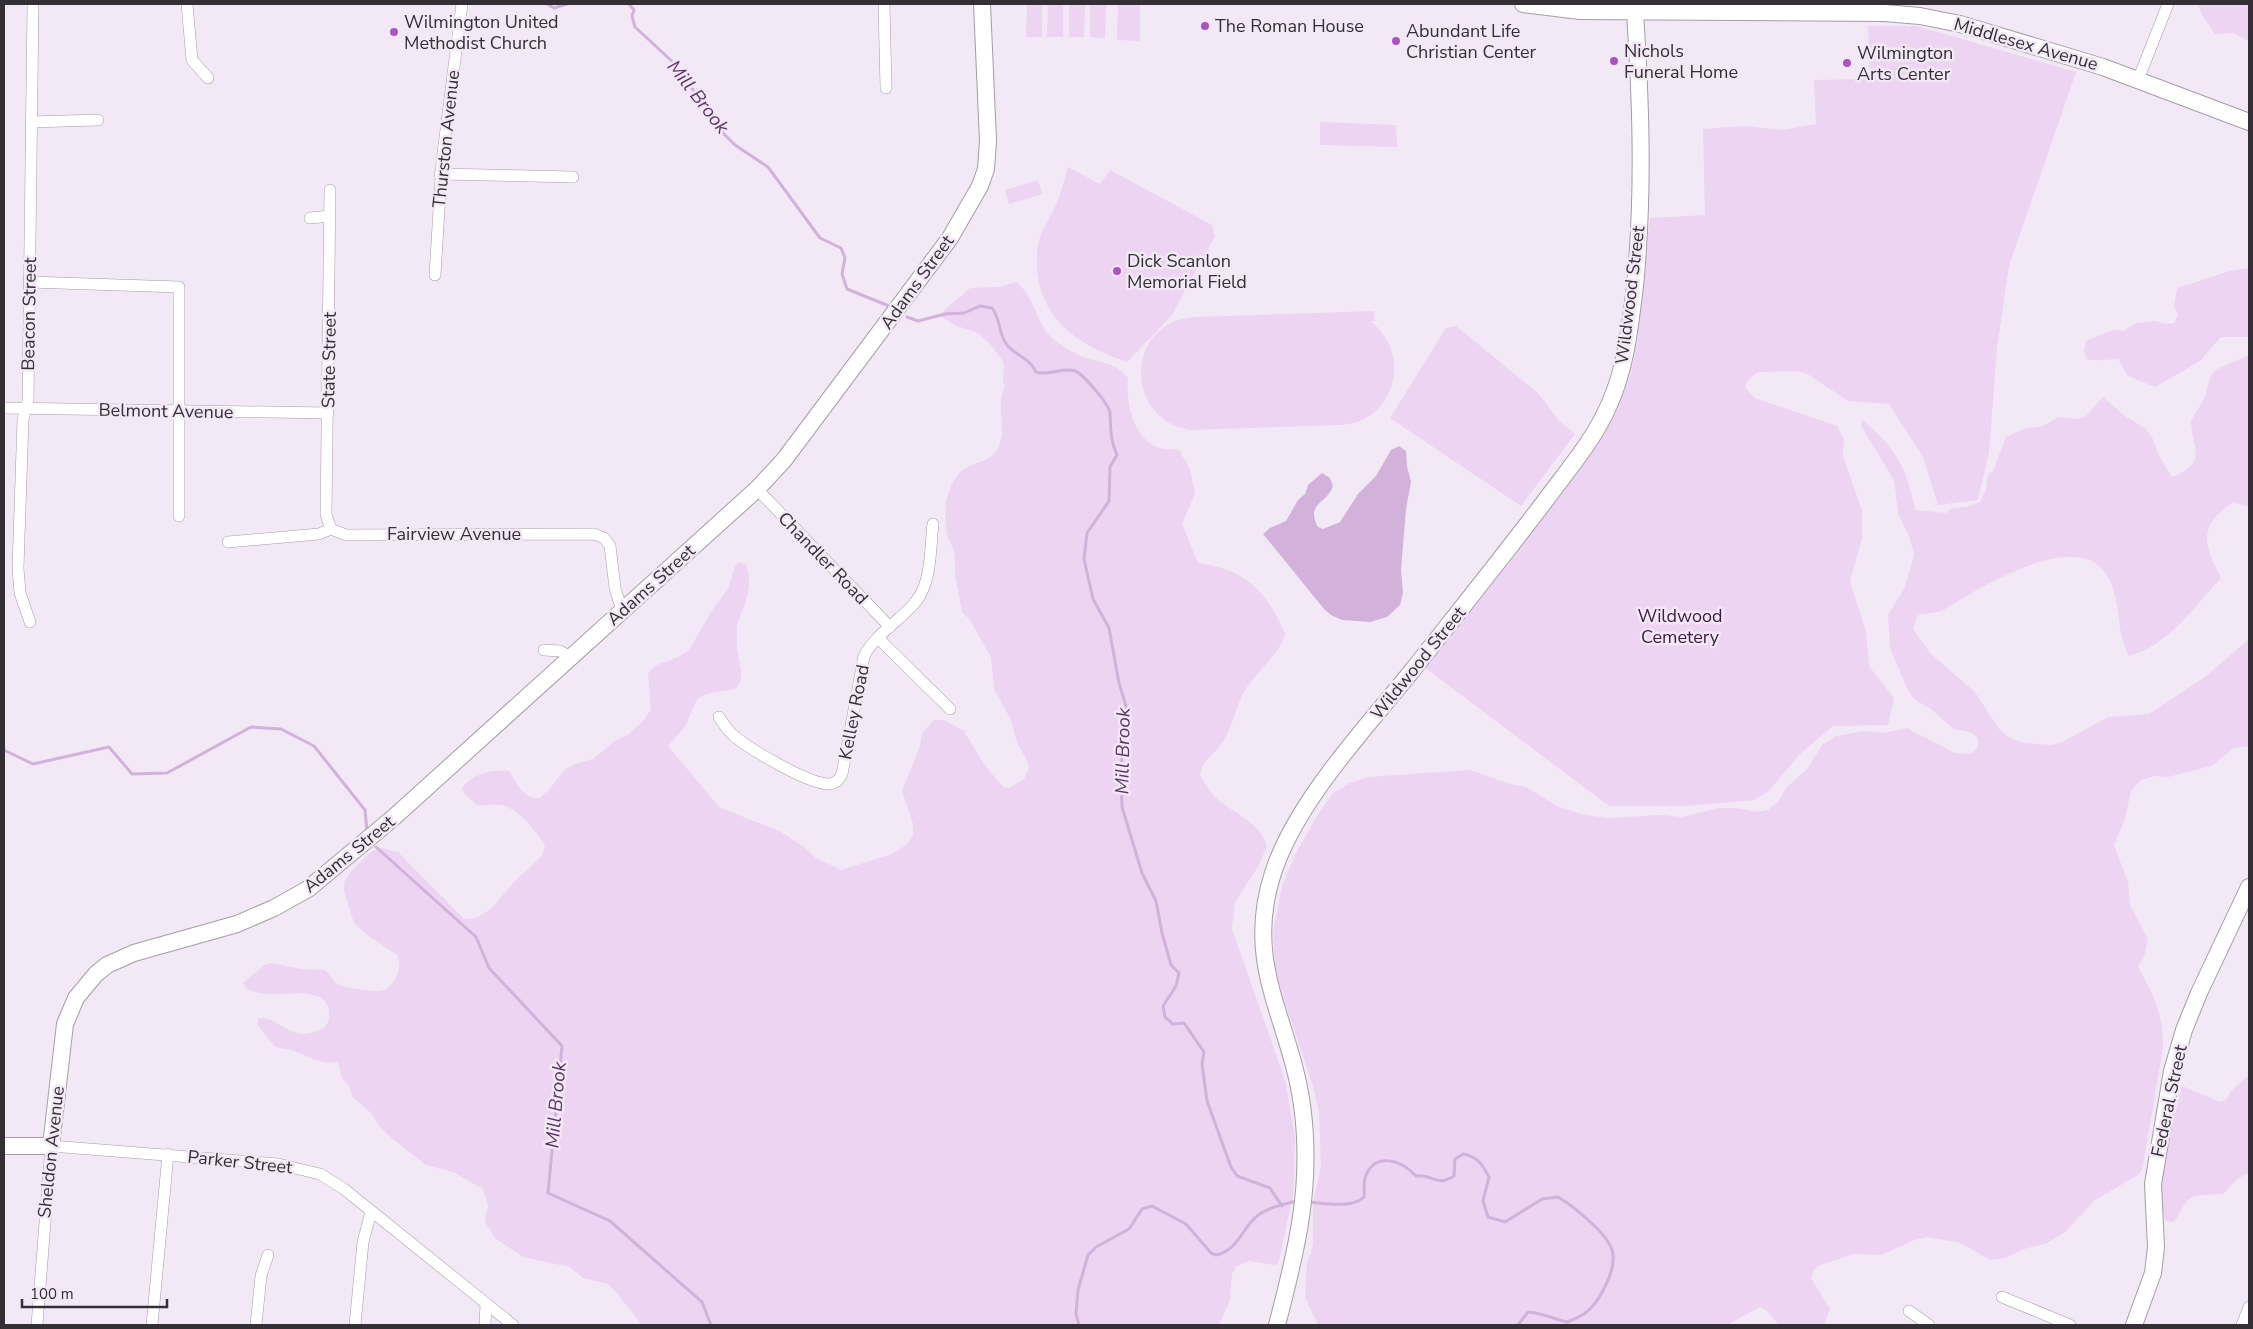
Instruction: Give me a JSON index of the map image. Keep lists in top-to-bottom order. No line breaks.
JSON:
{"streets":{"street":["Middlesex Avenue","Thurston Avenue","Adams Street","Wildwood Street","Beacon Street","State Street","Belmont Avenue","Fairview Avenue","Chandler Road","Kelley Road","Federal Street","Sheldon Avenue","Parker Street"]},"crossings":[["Middlesex Avenue","Wildwood Street"],["Adams Street","Fairview Avenue"],["Adams Street","Chandler Road"],["Adams Street","Sheldon Avenue"],["Beacon Street","Belmont Avenue"],["State Street","Belmont Avenue"],["State Street","Fairview Avenue"],["Chandler Road","Kelley Road"],["Sheldon Avenue","Parker Street"]],"water":["Mill Brook"],"parks":["Wildwood Cemetery"],"places":["The Roman House","Wilmington United Methodist Church","Abundant Life Christian Center","Nichols Funeral Home","Wilmington Arts Center","Dick Scanlon Memorial Field"],"scale_bar":"100 m"}
